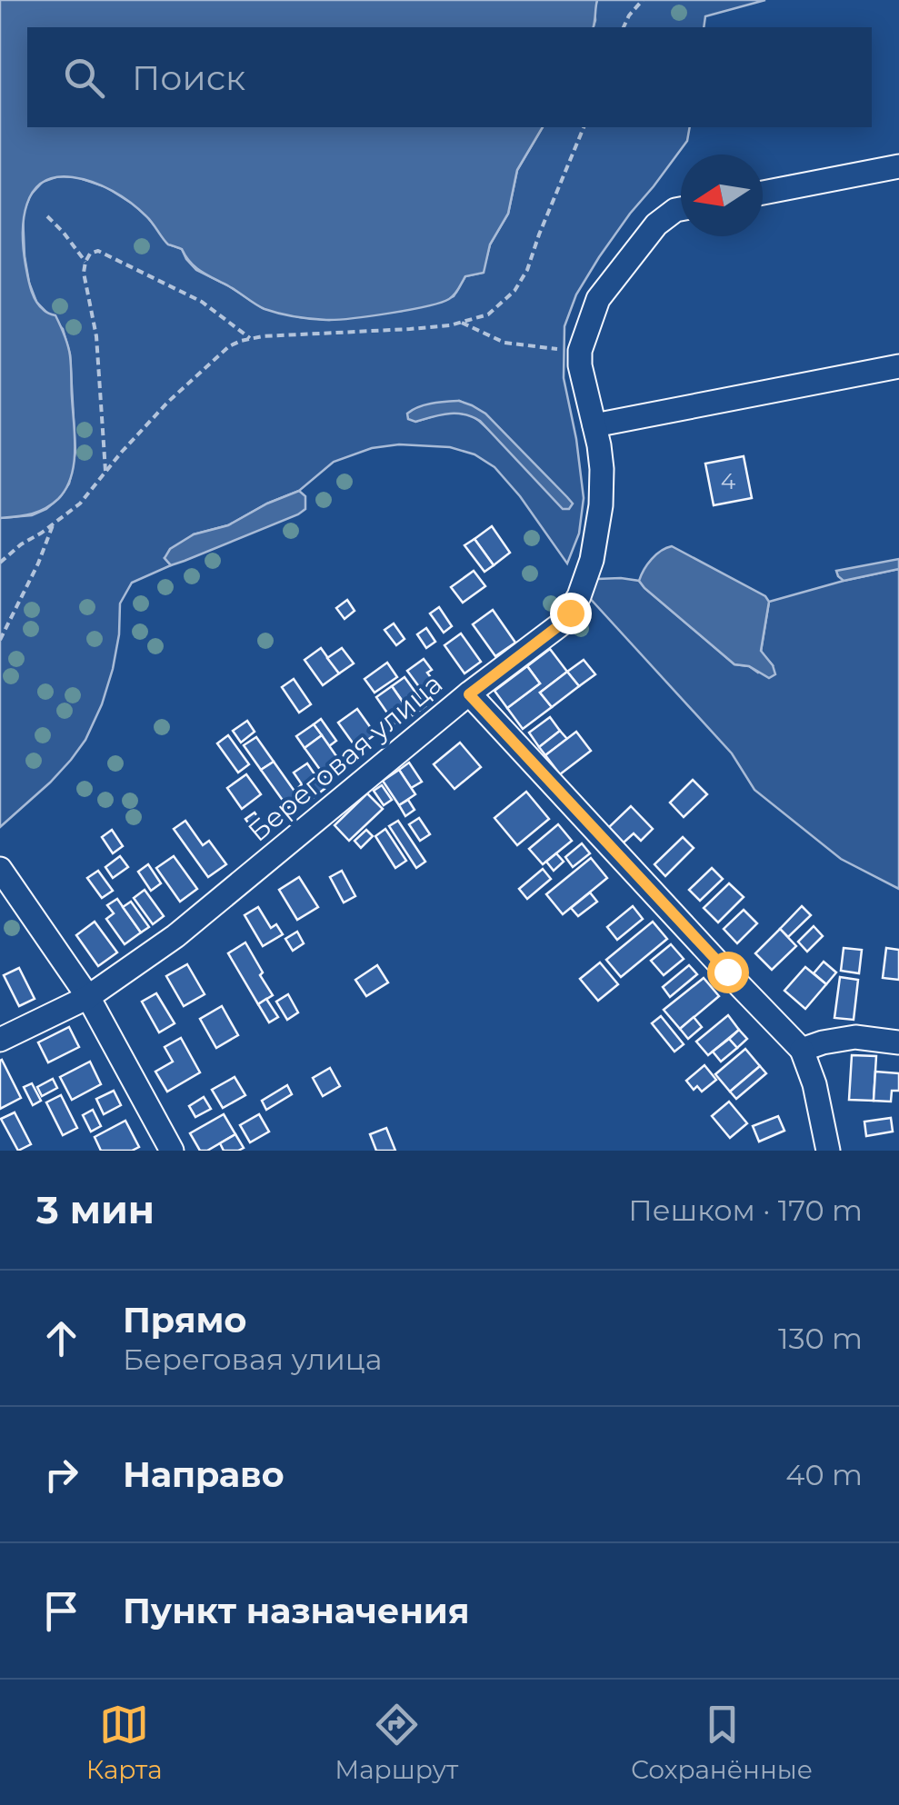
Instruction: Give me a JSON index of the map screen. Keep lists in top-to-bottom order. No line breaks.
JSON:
{"streets":{"street":["Береговая улица"]},"house_numbers":["4"],"north":"left","page":{"search":"Поиск","heading":["3 мин","Пешком · 170 m"],"list":[["Прямо","Береговая улица","130 m"],["Направо","40 m"],"Пункт назначения"],"nav":["Карта","Маршрут","Сохранённые"]}}
